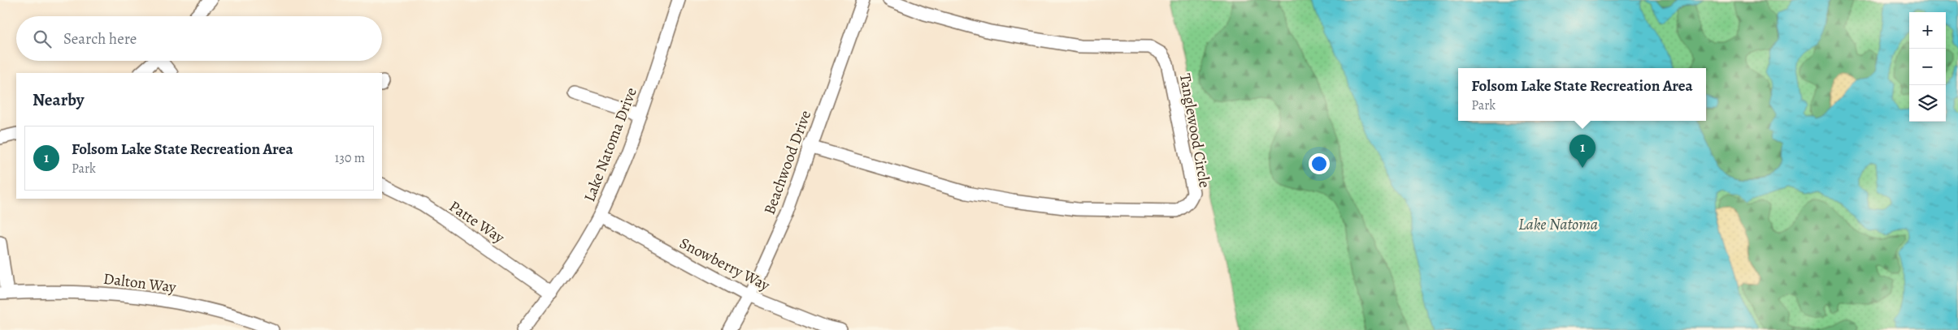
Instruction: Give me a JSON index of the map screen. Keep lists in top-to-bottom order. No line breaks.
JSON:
{"streets":{"street":["Tanglewood Circle","Lake Natoma Drive","Beachwood Drive","Patte Way","Snowberry Way","Dalton Way"]},"crossings":[["Tanglewood Circle","Beachwood Drive"],["Lake Natoma Drive","Patte Way"],["Lake Natoma Drive","Snowberry Way"],["Beachwood Drive","Snowberry Way"]],"water":["Lake Natoma"],"page":{"map_buttons":["+","−"],"search":"Search here","popup":["Folsom Lake State Recreation Area","Park"],"heading":"Nearby","list":[{"mark":"1","name":"Folsom Lake State Recreation Area","note":"Park","value":"130 m"}],"pins":"1"}}
